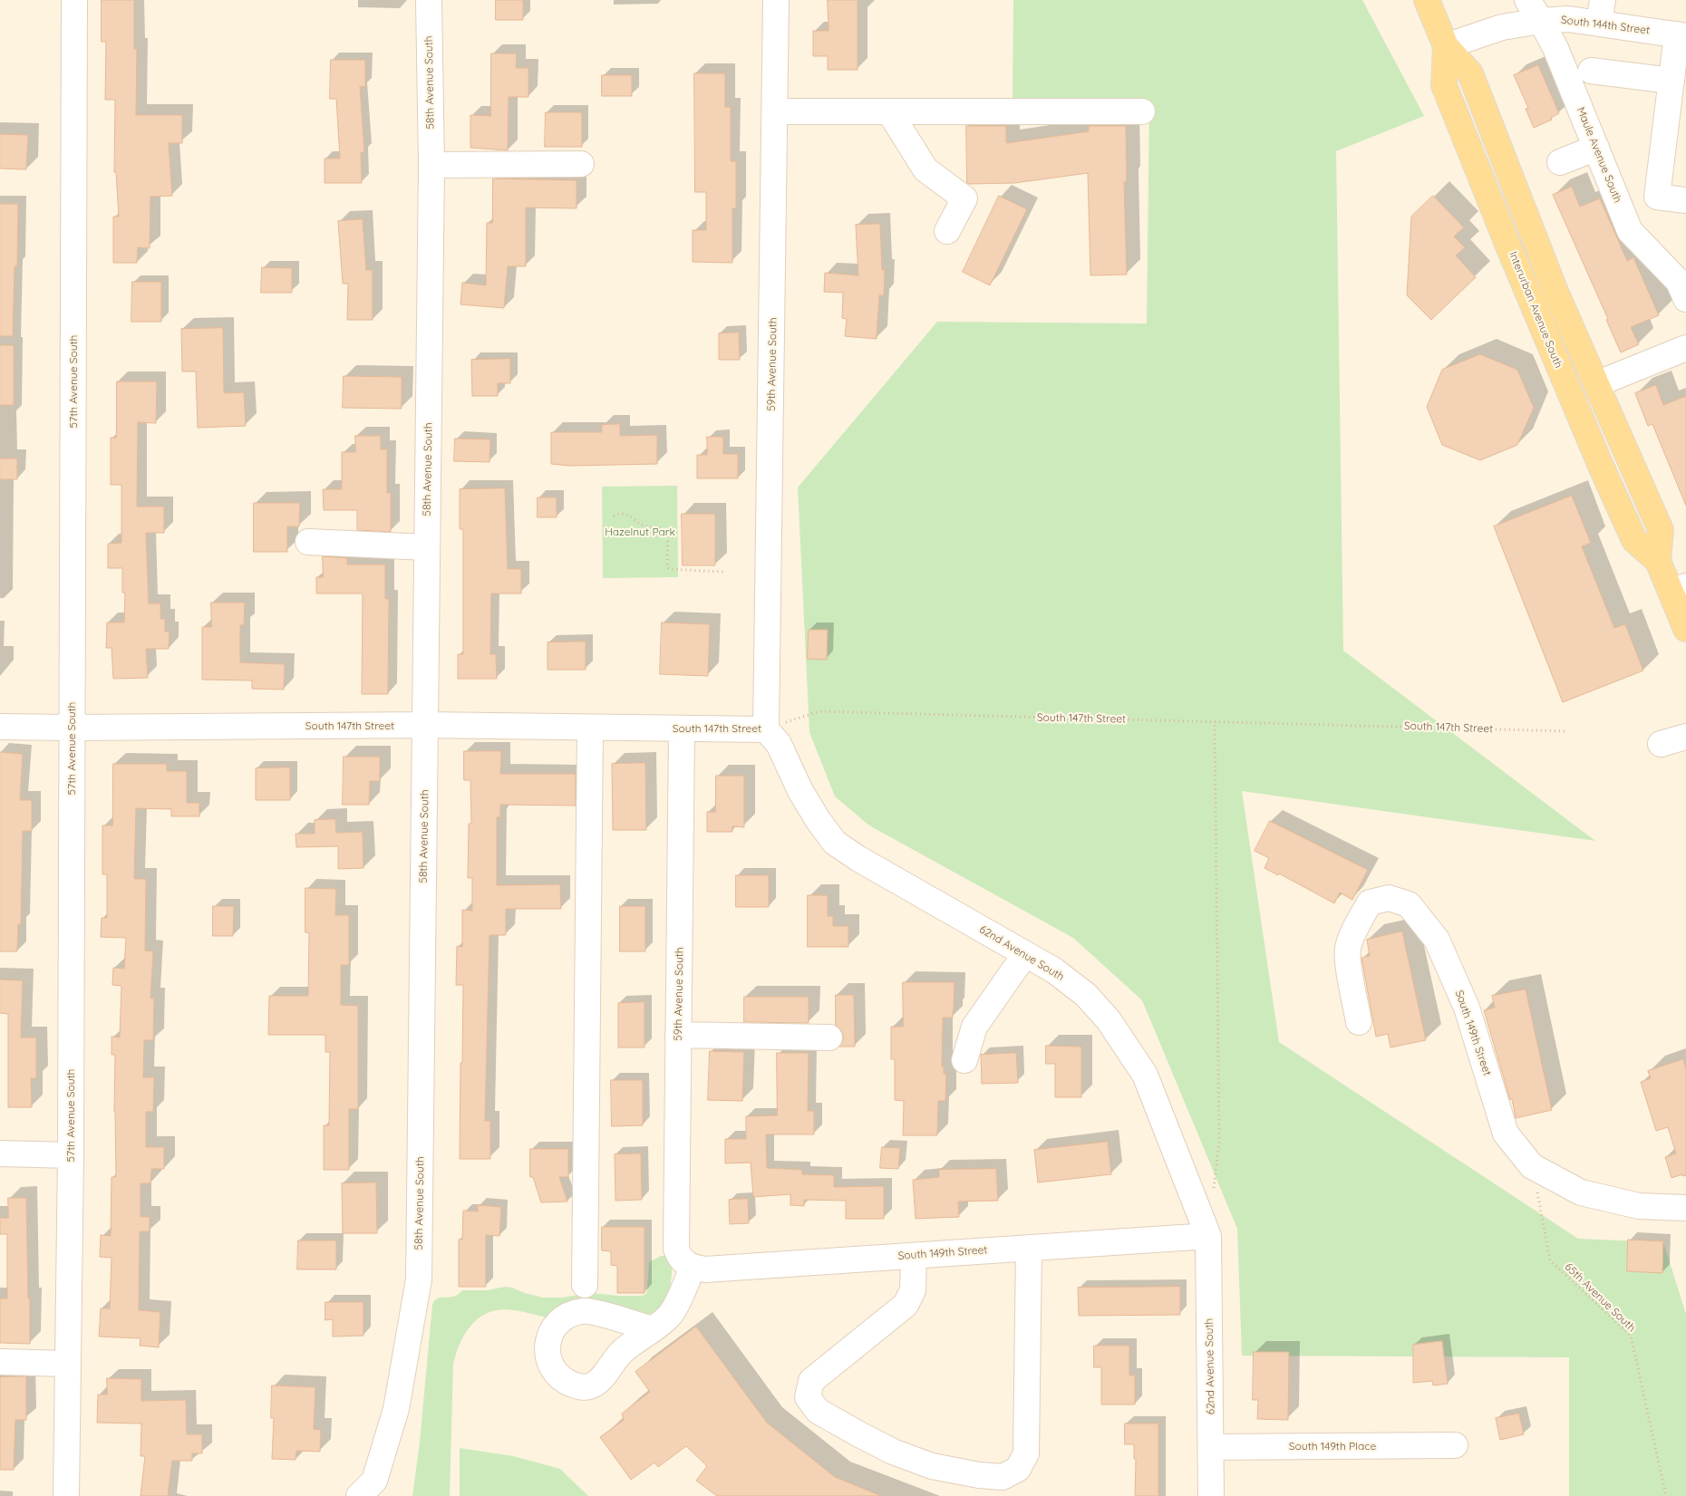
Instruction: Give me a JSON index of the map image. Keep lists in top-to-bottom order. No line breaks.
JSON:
{"streets":{"main road":["Interurban Avenue South"],"street":["South 144th Street","58th Avenue South","Maule Avenue South","59th Avenue South","57th Avenue South","South 147th Street","62nd Avenue South","South 149th Street","South 149th Place"],"path":["65th Avenue South"]},"crossings":[["South 144th Street","Maule Avenue South"],["South 144th Street","Interurban Avenue South"],["58th Avenue South","South 147th Street"],["59th Avenue South","South 147th Street"],["59th Avenue South","62nd Avenue South"],["59th Avenue South","South 149th Street"],["57th Avenue South","South 147th Street"],["South 147th Street","62nd Avenue South"],["62nd Avenue South","South 149th Street"],["62nd Avenue South","South 149th Place"],["South 149th Street","65th Avenue South"]],"parks":["Hazelnut Park"]}
